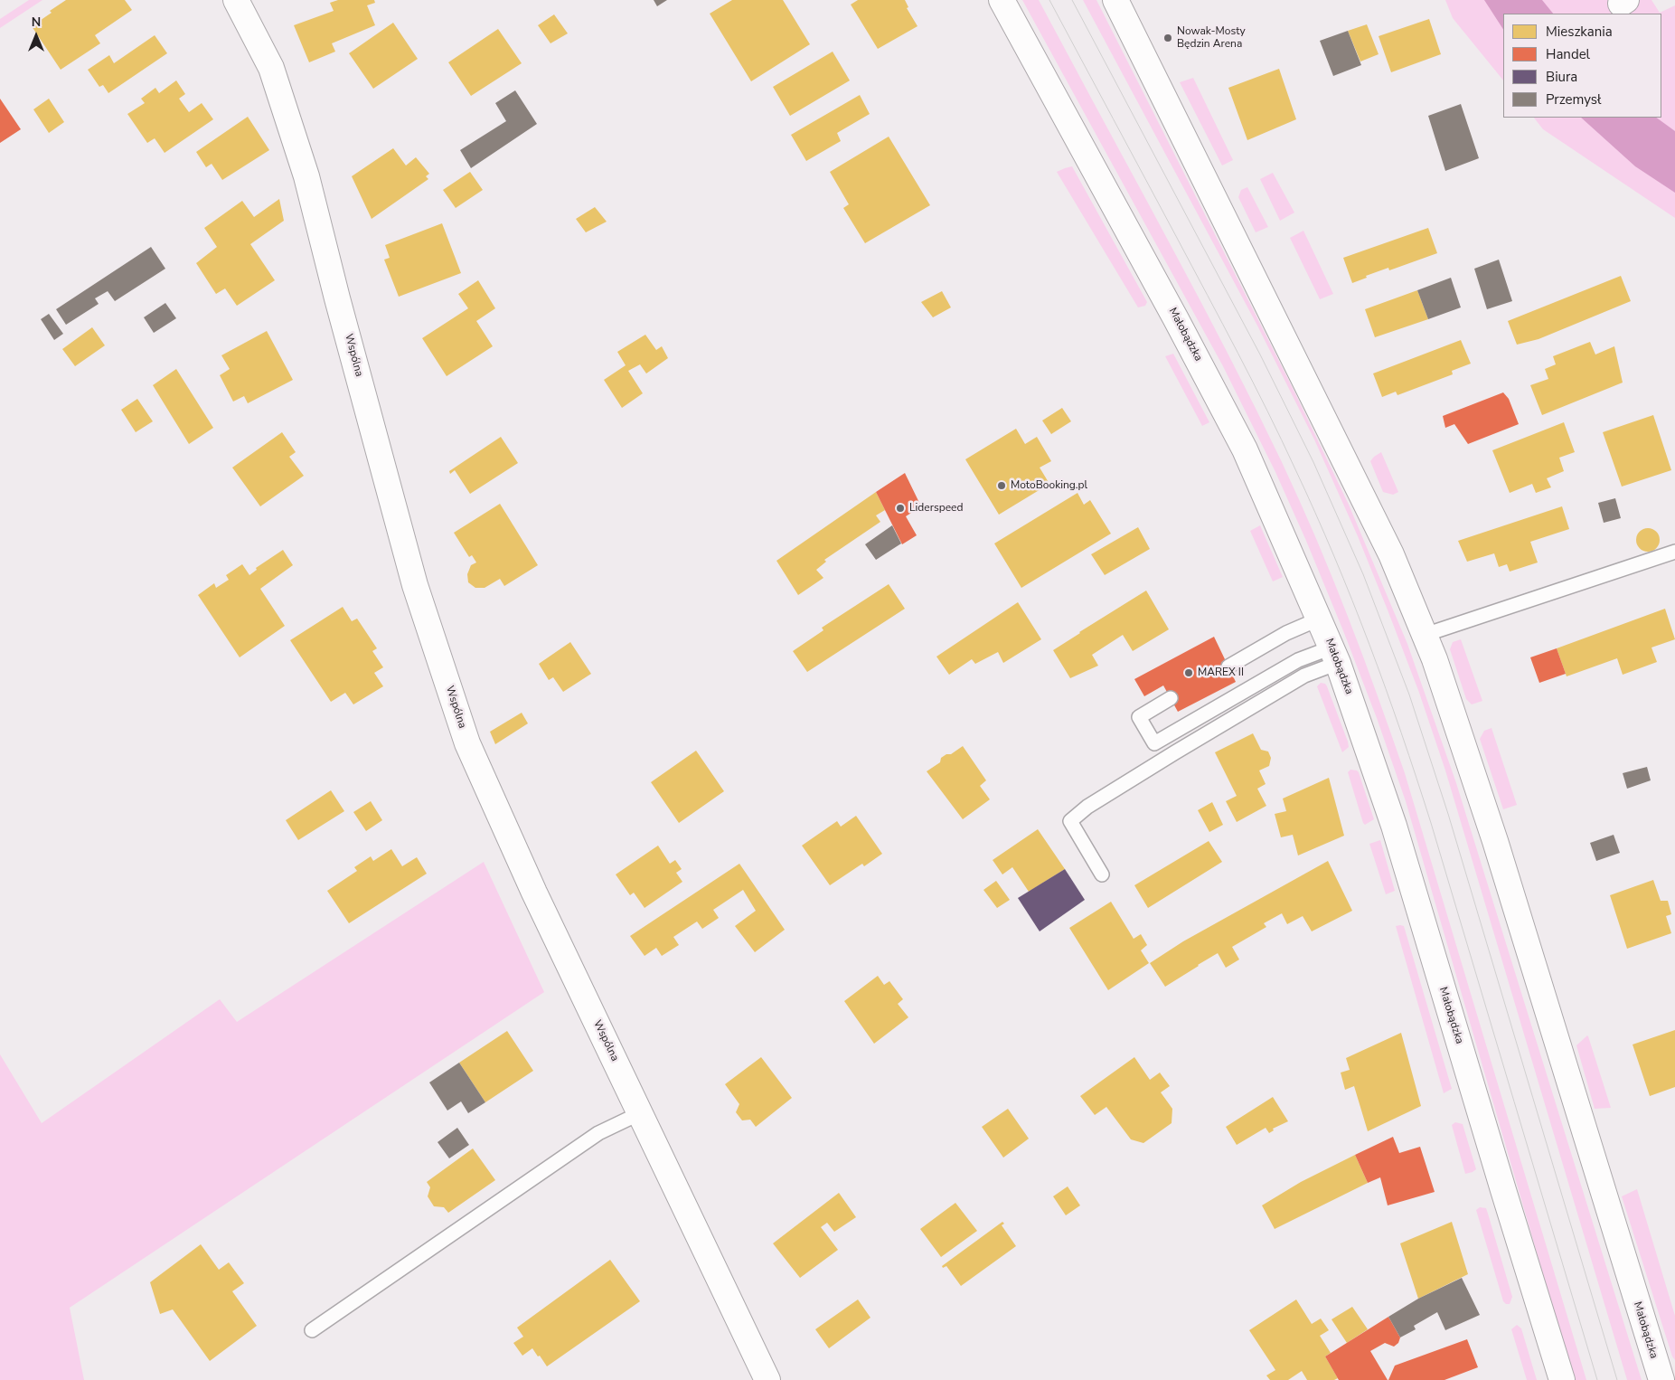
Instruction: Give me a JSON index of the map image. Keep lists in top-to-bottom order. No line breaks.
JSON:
{"streets":{"street":["Małobądzka","Wspólna"]},"places":["Nowak-Mosty Będzin Arena","MotoBooking.pl","Liderspeed","MAREX II"],"legend":["Mieszkania","Handel","Biura","Przemysł"],"north":"top"}
